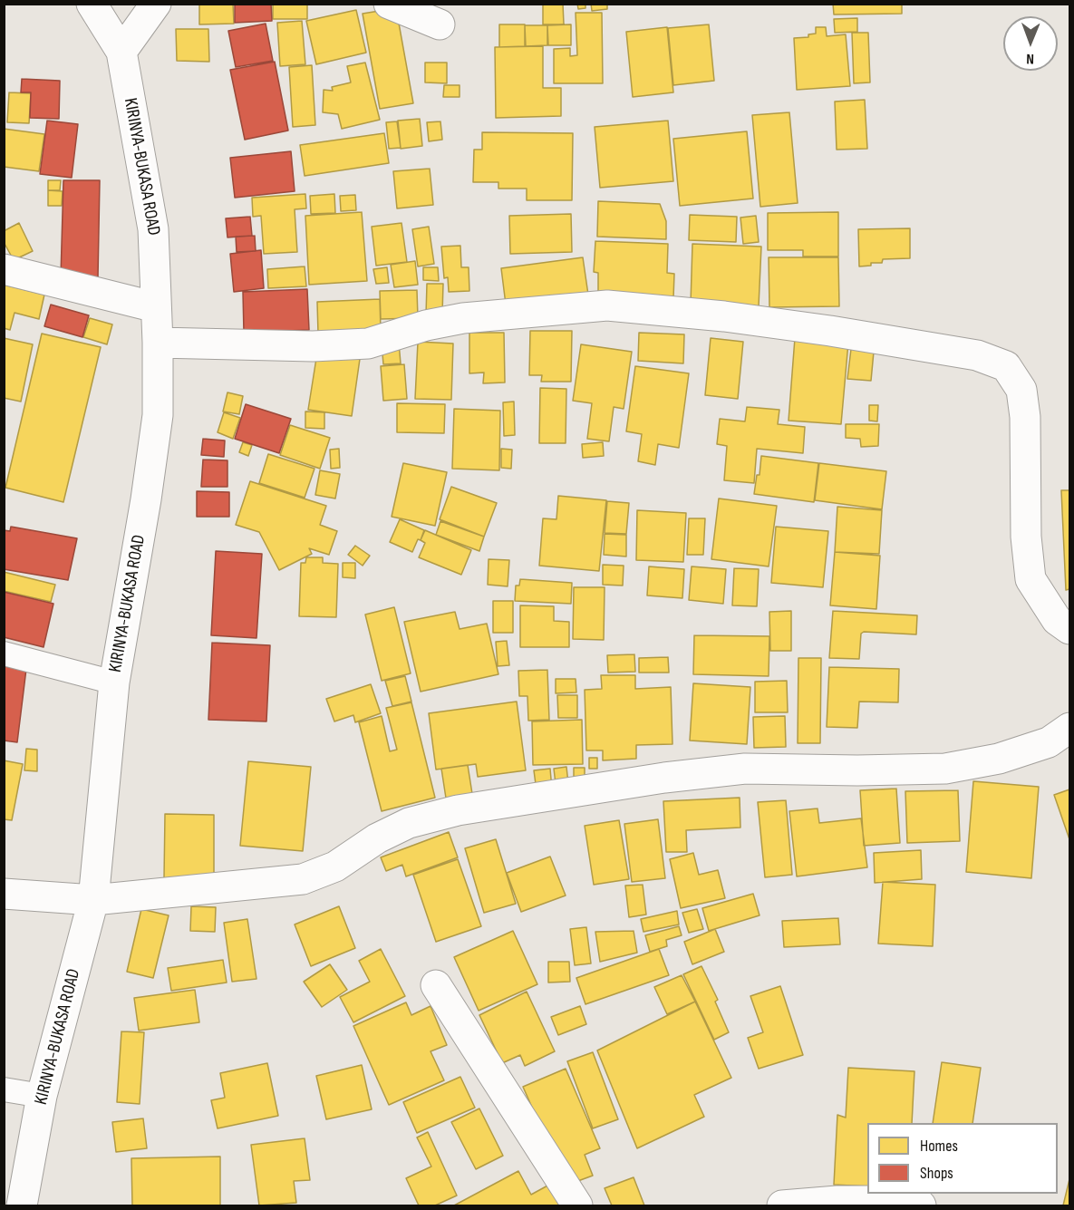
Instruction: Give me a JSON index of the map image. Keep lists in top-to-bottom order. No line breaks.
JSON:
{"streets":{"street":["KIRINYA-BUKASA ROAD"]},"legend":["Homes","Shops"],"north":"bottom"}
